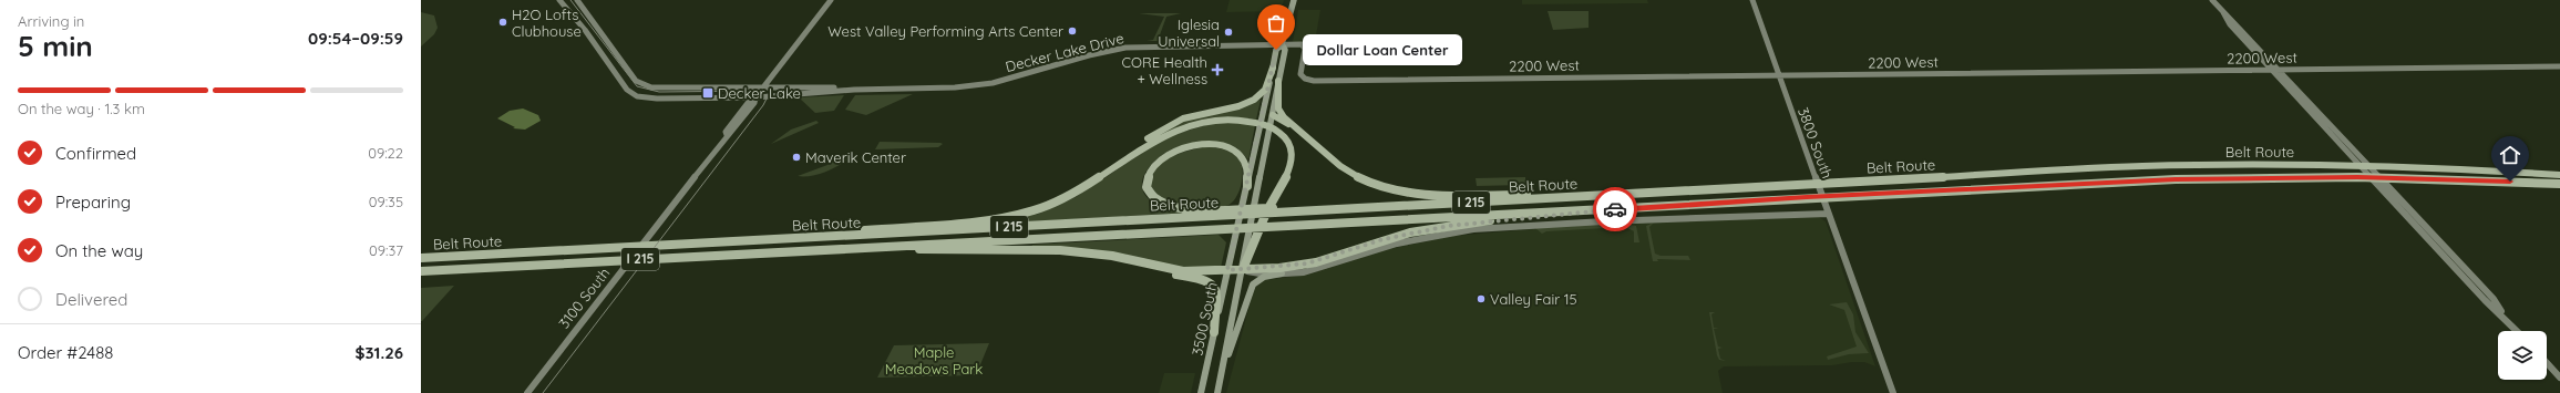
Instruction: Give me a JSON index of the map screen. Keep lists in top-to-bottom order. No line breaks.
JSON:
{"streets":{"highway":["Belt Route","I 215"],"main road":["3500 South"],"street":["Decker Lake Drive","2200 West","3800 South","3100 South"]},"crossings":[["Decker Lake Drive","2200 West"],["Decker Lake Drive","3100 South"],["Decker Lake Drive","3500 South"],["2200 West","3800 South"],["2200 West","3500 South"]],"parks":["Maple Meadows Park"],"places":{"other":["H2O Lofts Clubhouse","West Valley Performing Arts Center","Iglesia Universal","Dollar Loan Center","Maverik Center","Valley Fair 15"],"health":["CORE Health + Wellness"],"transit":["Decker Lake"]},"page":{"heading":["5 min","Arriving in","09:54–09:59"],"panel":["Order #2488","$31.26"],"bubble":"Dollar Loan Center","bar":"On the way · 1.3 km","list":[["Confirmed","09:22"],["Preparing","09:35"],["On the way","09:37"],"Delivered"]}}
